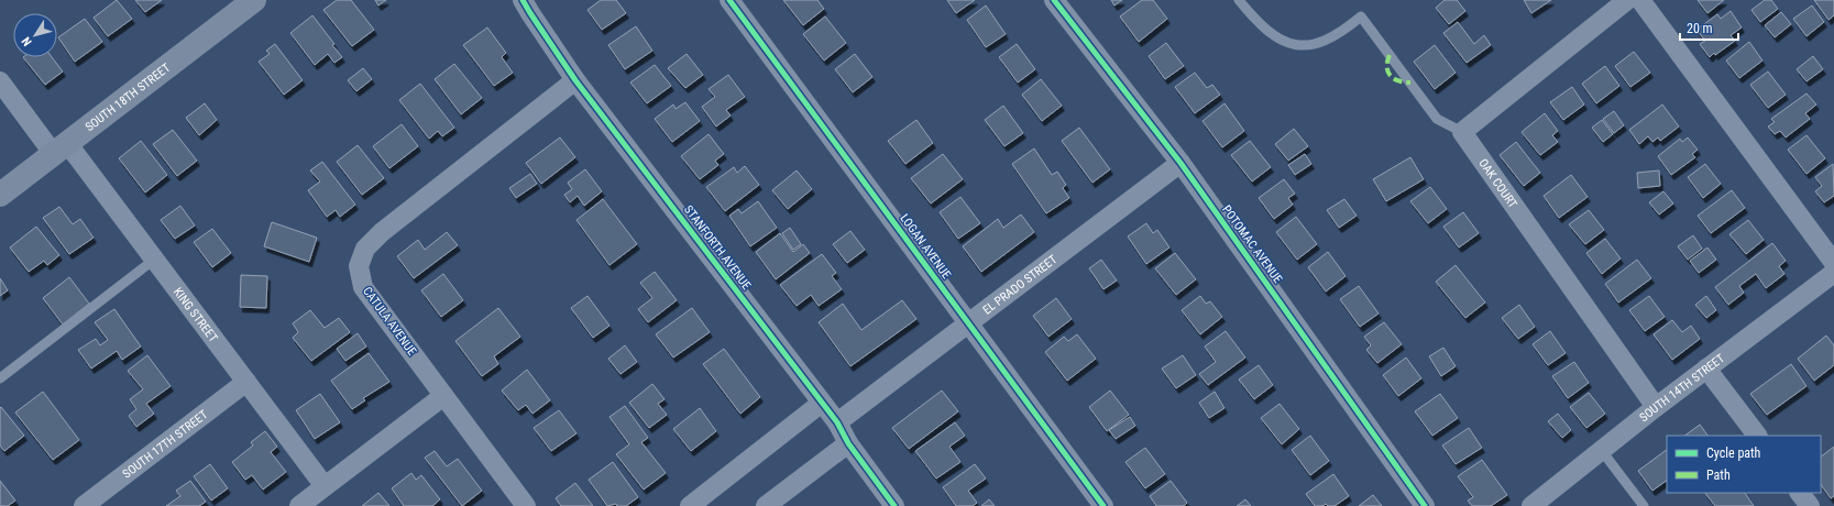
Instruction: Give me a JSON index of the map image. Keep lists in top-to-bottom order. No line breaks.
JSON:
{"streets":{"main road":["SOUTH 18TH STREET"],"street":["OAK COURT","POTOMAC AVENUE","LOGAN AVENUE","STANFORTH AVENUE","EL PRADO STREET","KING STREET","CATULA AVENUE","SOUTH 14TH STREET","SOUTH 17TH STREET"]},"crossings":[["SOUTH 18TH STREET","KING STREET"],["OAK COURT","SOUTH 14TH STREET"],["POTOMAC AVENUE","EL PRADO STREET"],["LOGAN AVENUE","EL PRADO STREET"],["STANFORTH AVENUE","EL PRADO STREET"],["STANFORTH AVENUE","CATULA AVENUE"],["KING STREET","SOUTH 17TH STREET"]],"legend":["Cycle path","Path"],"scale_bar":"20 m","north":"bottom left"}
